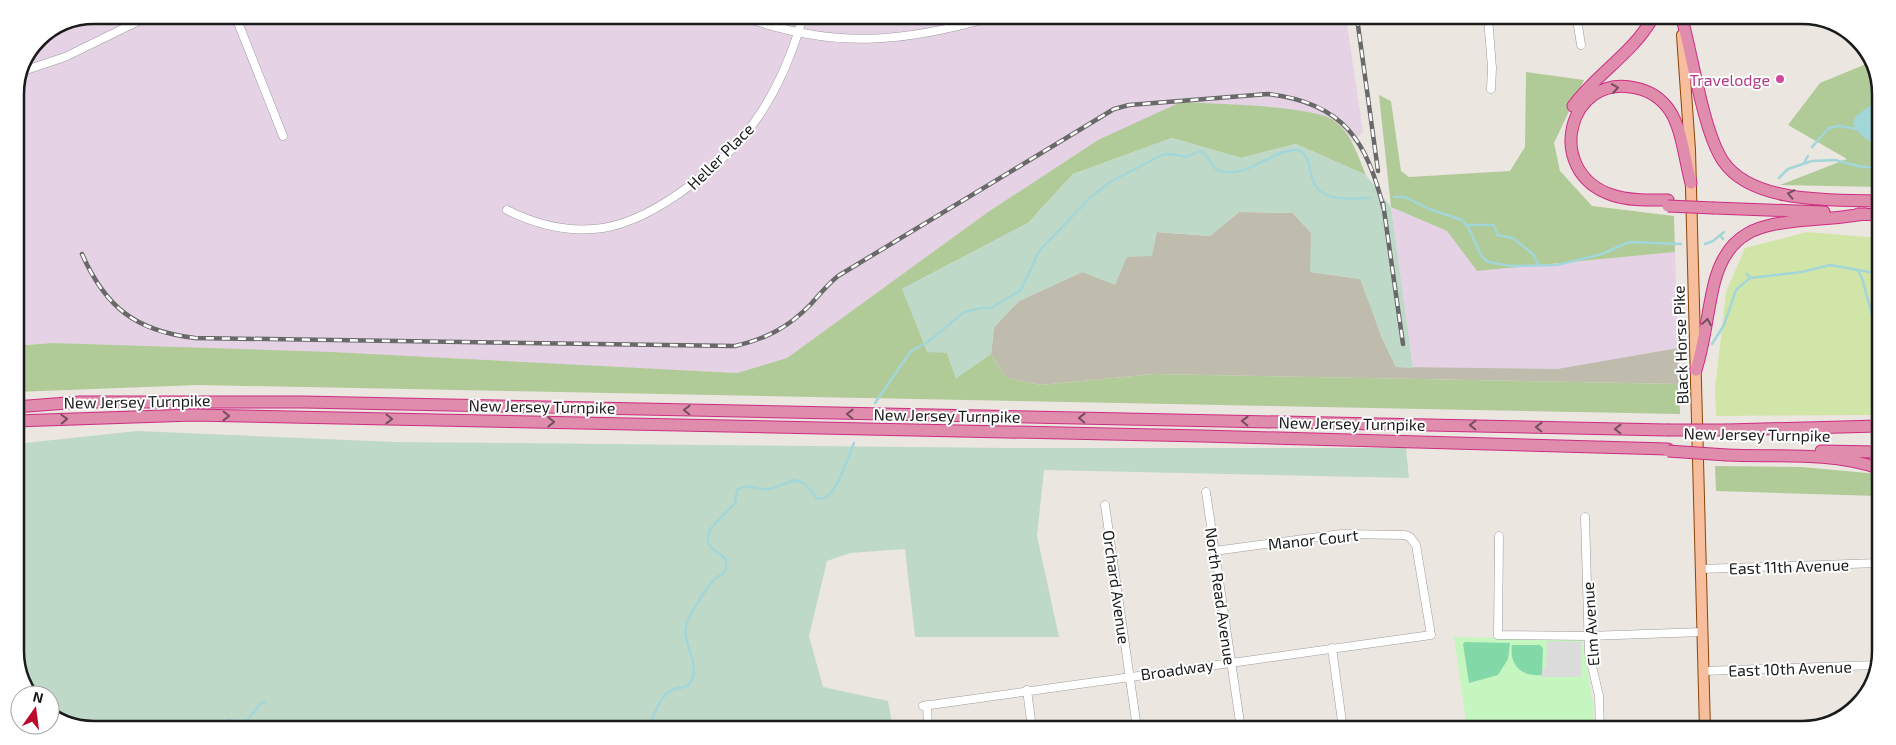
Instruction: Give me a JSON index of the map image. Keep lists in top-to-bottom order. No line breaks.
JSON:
{"streets":{"highway":["New Jersey Turnpike"],"main road":["Black Horse Pike"],"street":["Heller Place","Manor Court","East 11th Avenue","Orchard Avenue","North Read Avenue","Elm Avenue","East 10th Avenue","Broadway"]},"crossings":[["Black Horse Pike","East 11th Avenue"],["Black Horse Pike","East 10th Avenue"],["Manor Court","North Read Avenue"],["Manor Court","Broadway"],["Orchard Avenue","Broadway"],["North Read Avenue","Broadway"]],"places":["Travelodge"],"north":"top"}
